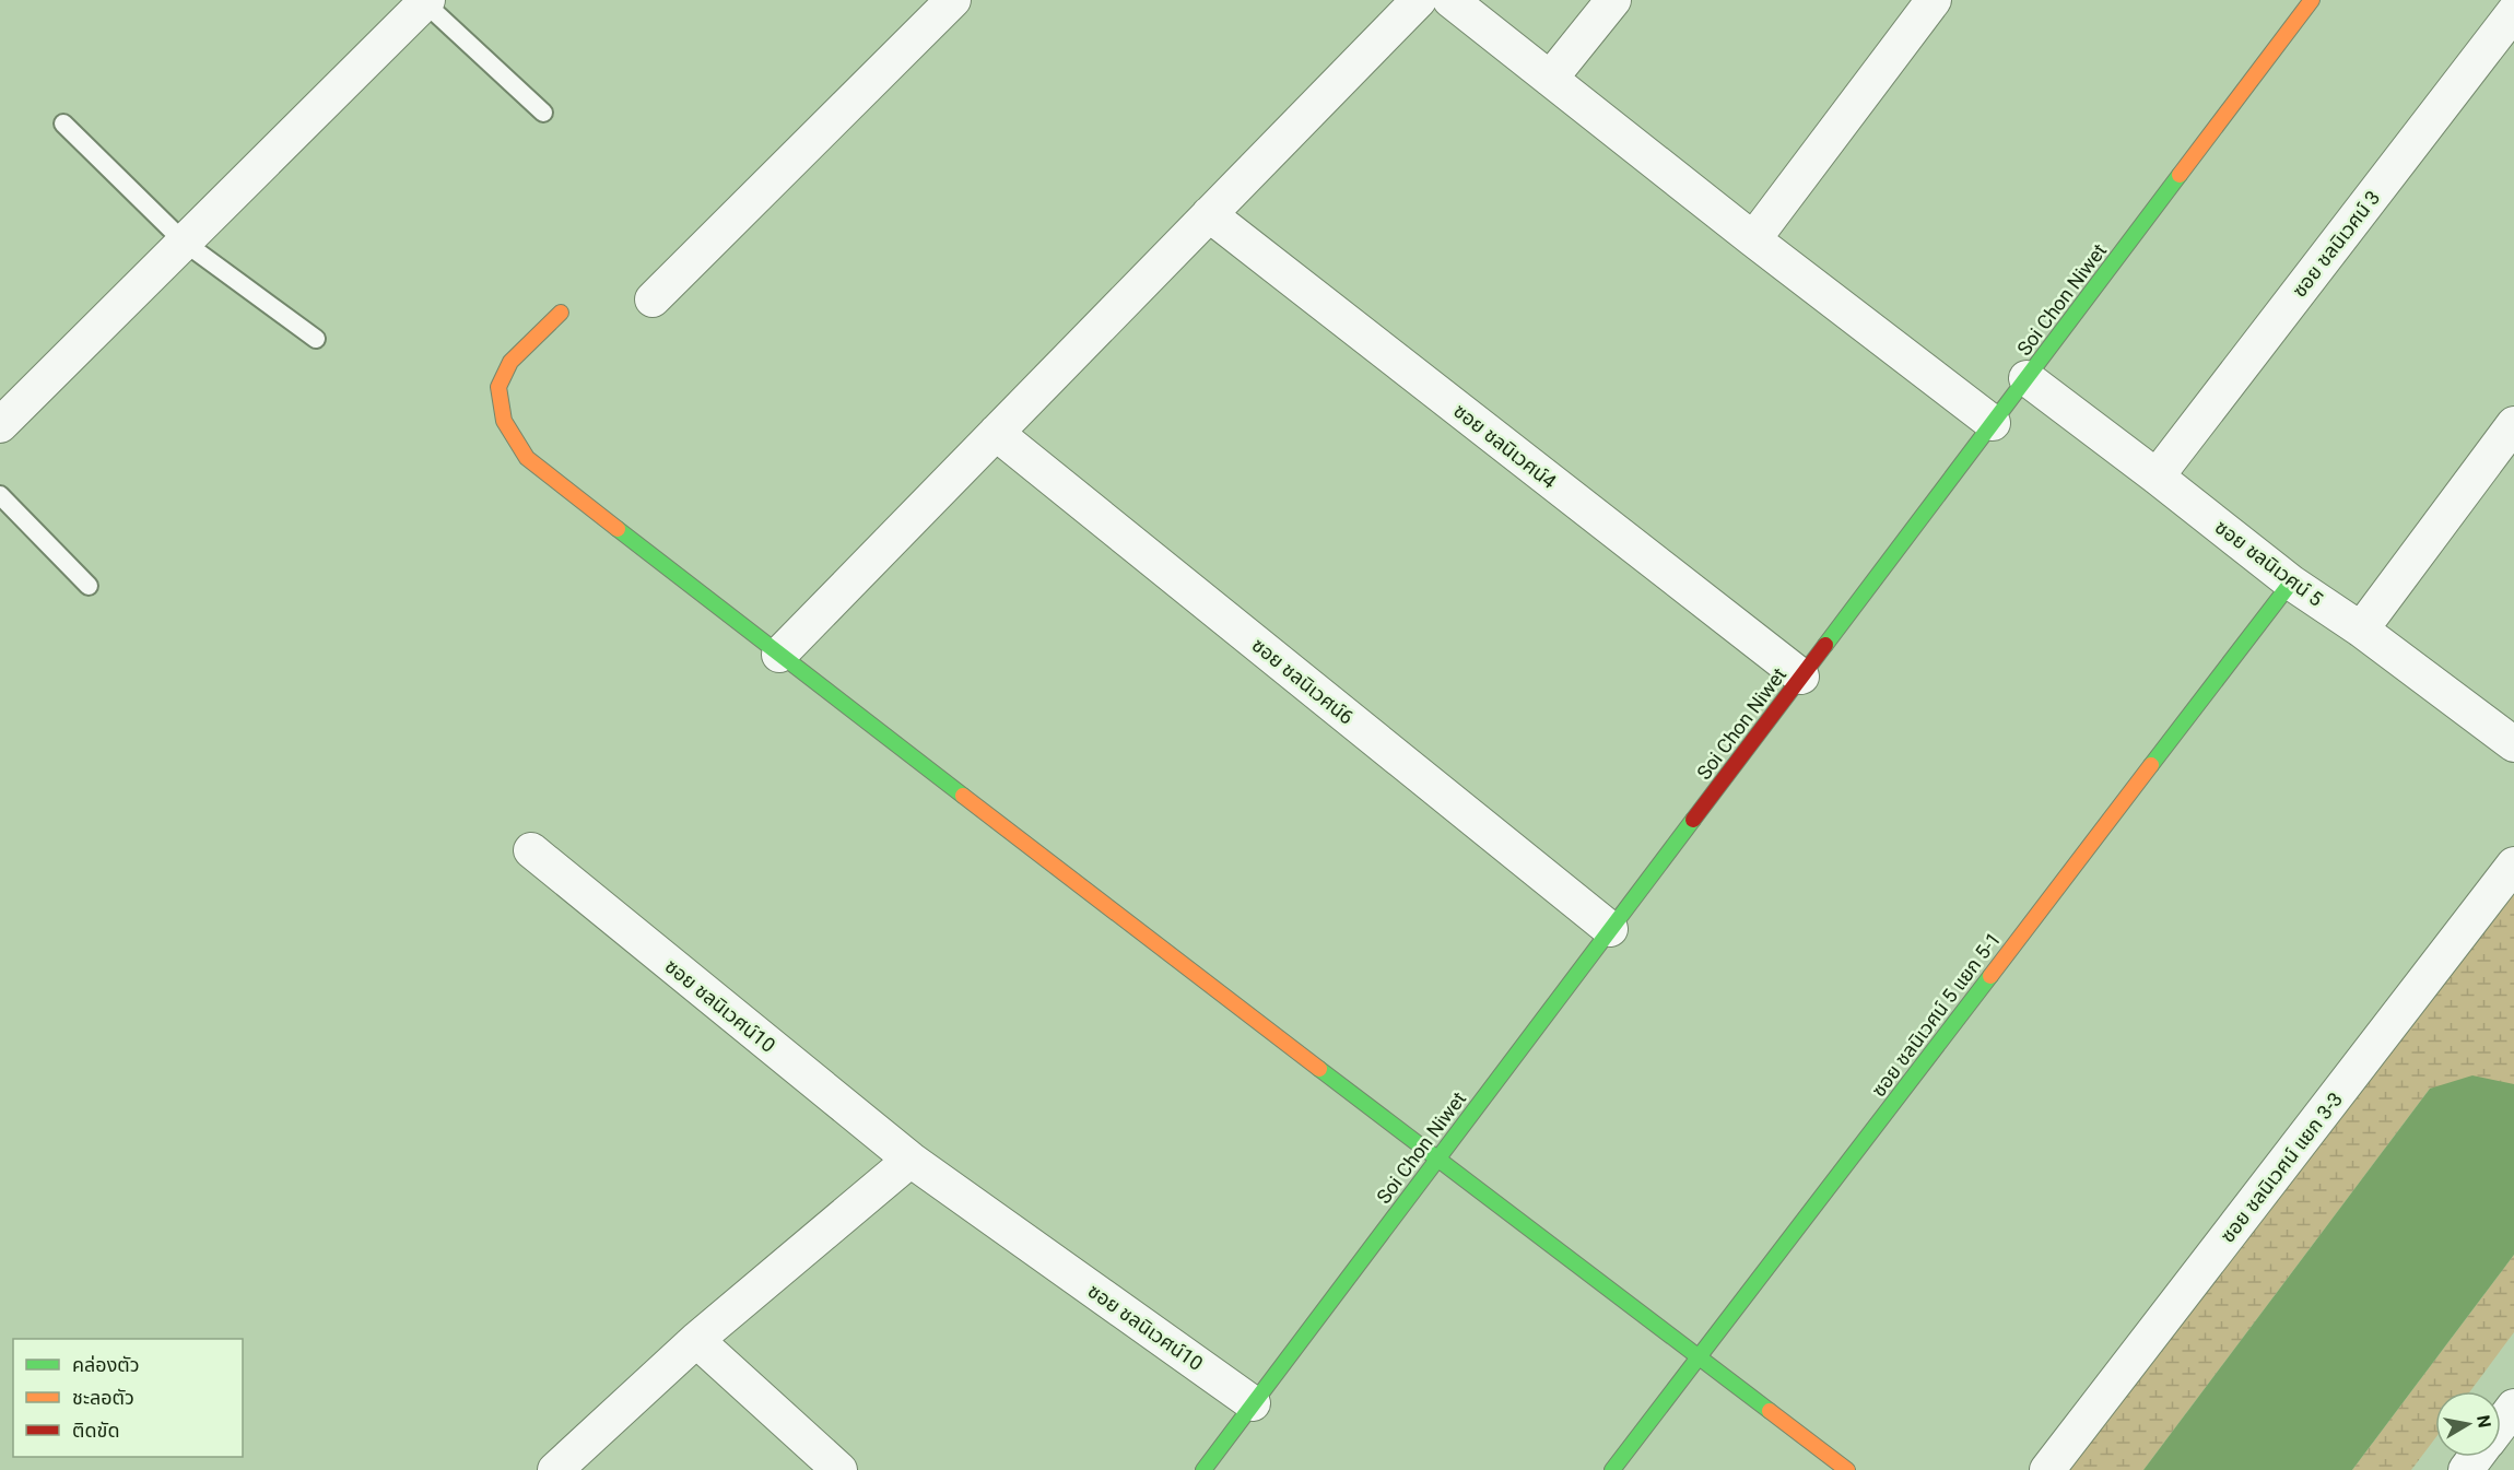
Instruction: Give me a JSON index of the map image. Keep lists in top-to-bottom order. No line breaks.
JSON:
{"streets":{"street":["ซอย ชลนิเวศน์ 3","Soi Chon Niwet","ซอย ชลนิเวศน์4","ซอย ชลนิเวศน์ 5","ซอย ชลนิเวศน์6","ซอย ชลนิเวศน์10","ซอย ชลนิเวศน์ 5 แยก 5-1","ซอย ชลนิเวศน์ แยก 3-3"]},"crossings":[["ซอย ชลนิเวศน์ 3","ซอย ชลนิเวศน์ 5"],["Soi Chon Niwet","ซอย ชลนิเวศน์4"],["Soi Chon Niwet","ซอย ชลนิเวศน์ 5"],["Soi Chon Niwet","ซอย ชลนิเวศน์6"],["Soi Chon Niwet","ซอย ชลนิเวศน์10"],["ซอย ชลนิเวศน์ 5","ซอย ชลนิเวศน์ 5 แยก 5-1"]],"legend":["คล่องตัว","ชะลอตัว","ติดขัด"],"north":"right"}
